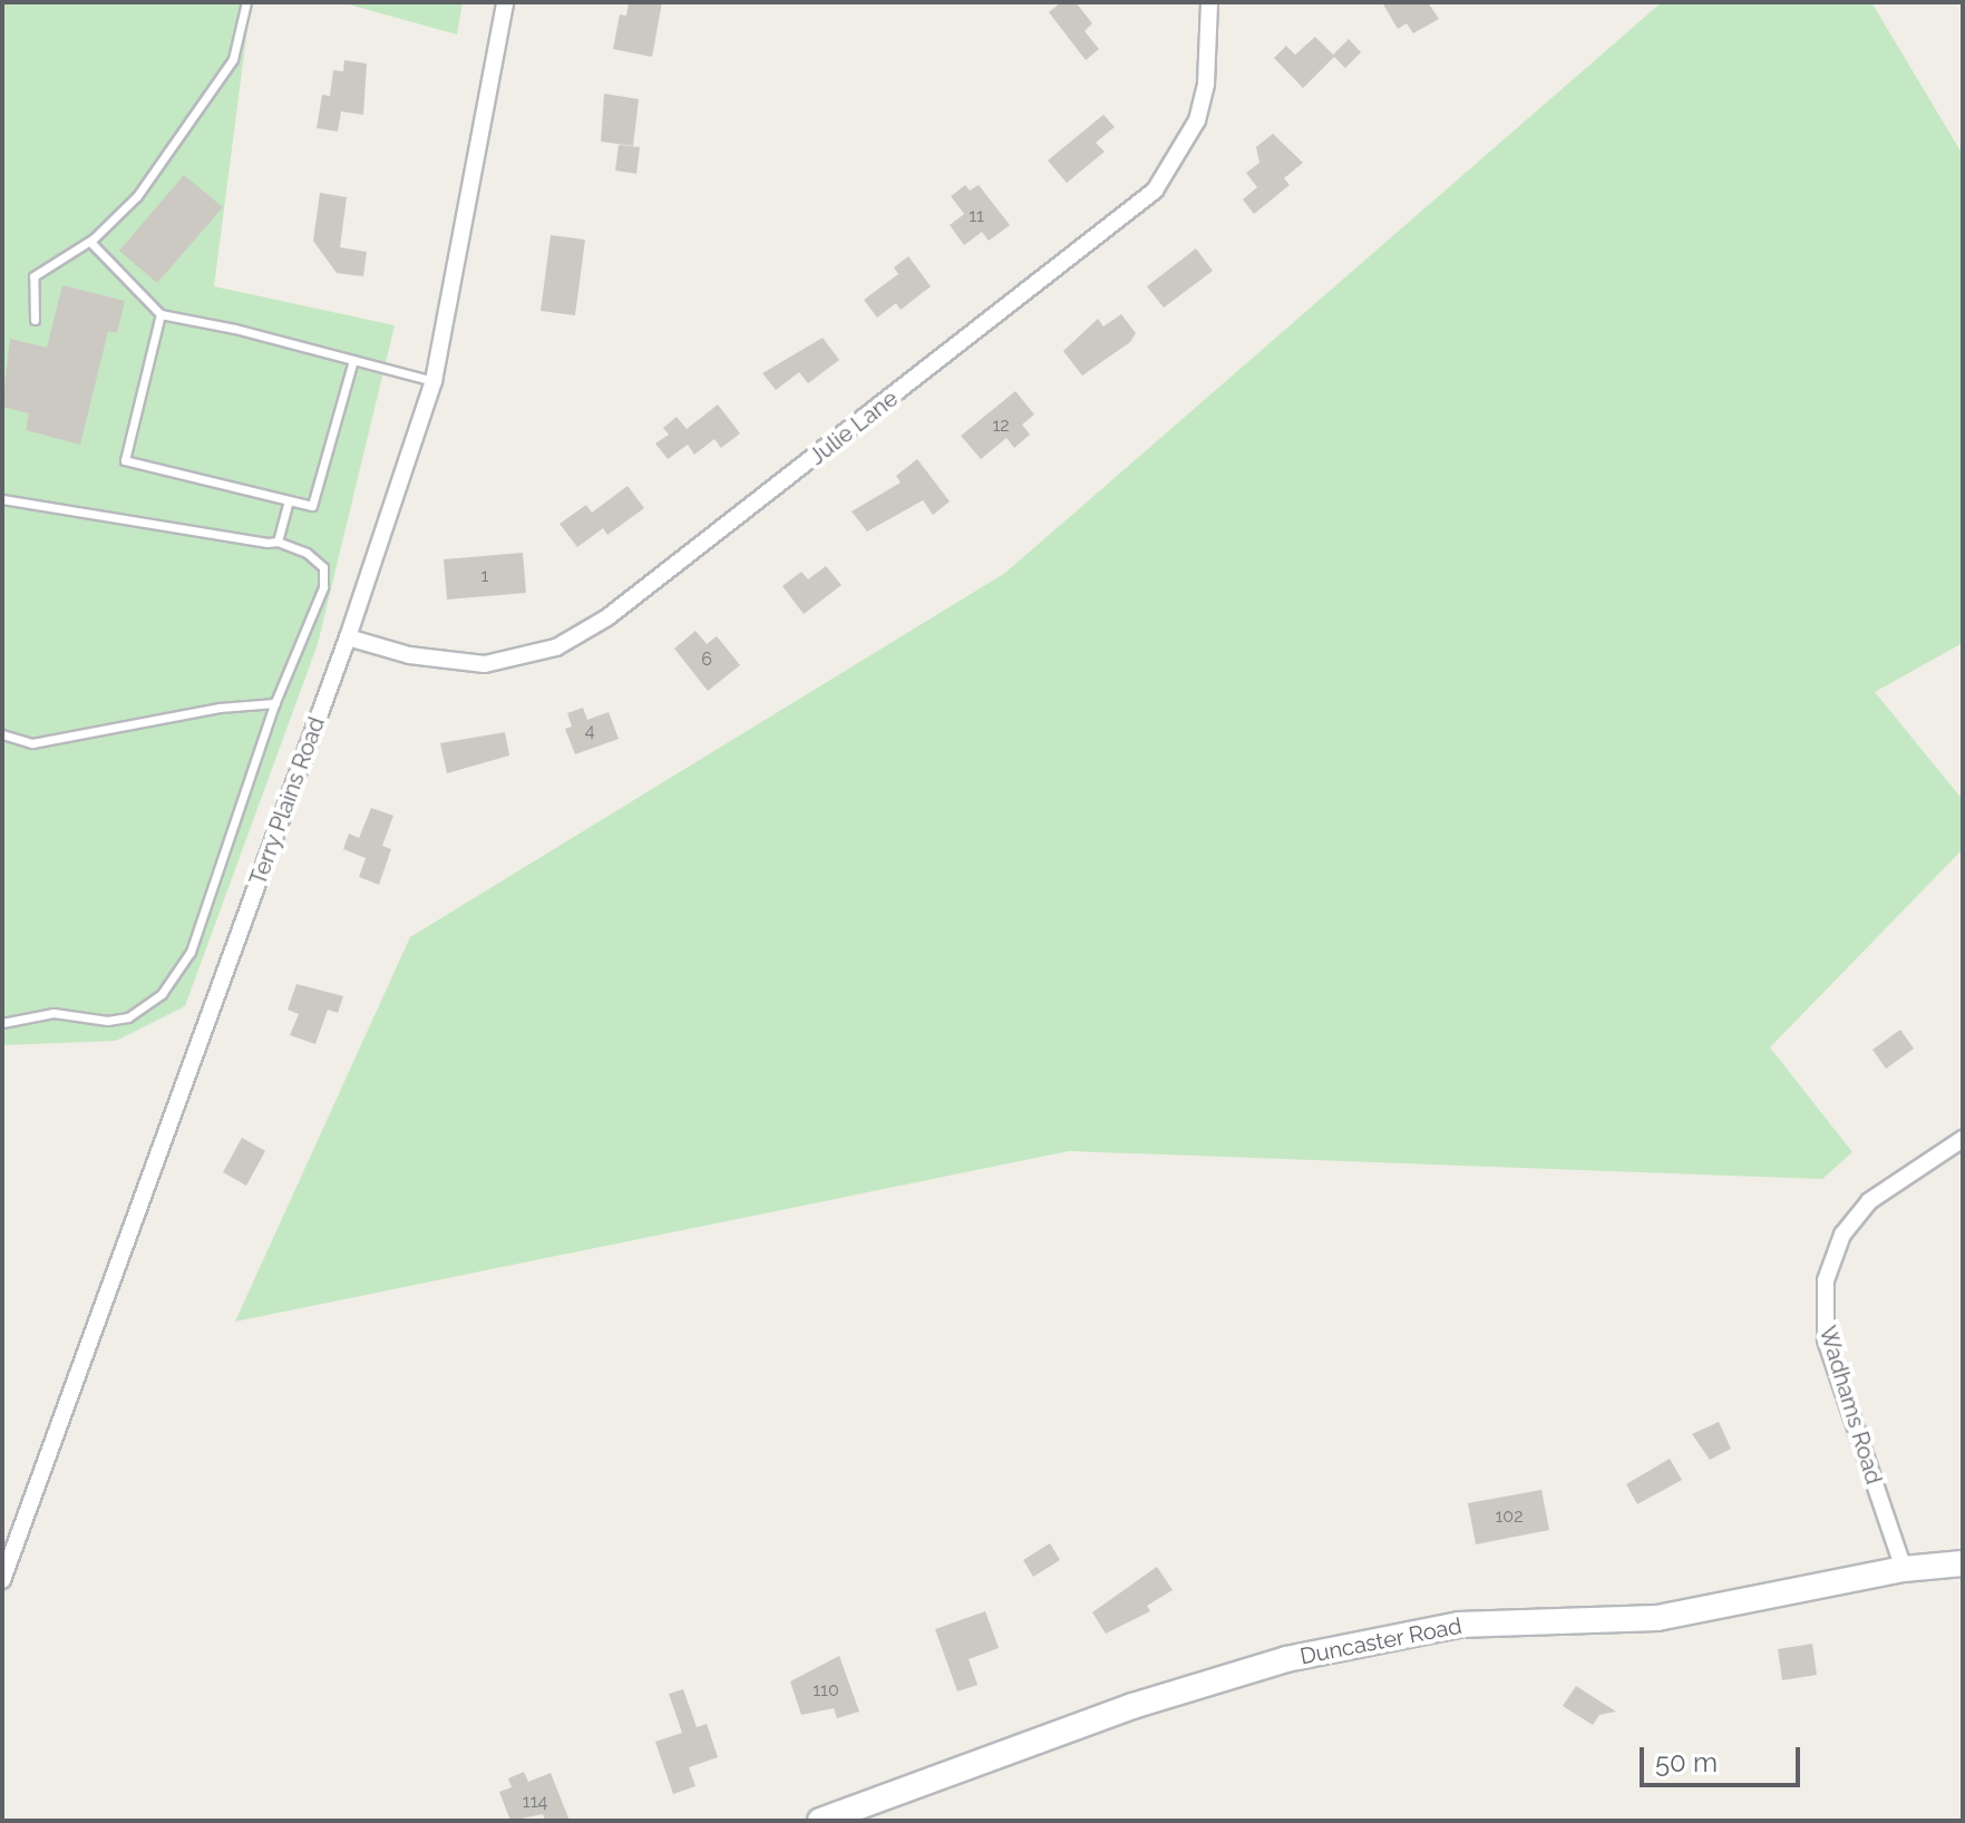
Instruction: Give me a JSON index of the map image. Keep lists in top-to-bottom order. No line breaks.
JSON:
{"streets":{"street":["Julie Lane","Terry Plains Road","Wadhams Road","Duncaster Road"]},"crossings":[["Julie Lane","Terry Plains Road"],["Wadhams Road","Duncaster Road"]],"house_numbers":["11","12","1","6","4","102","110","114"],"scale_bar":"50 m"}
